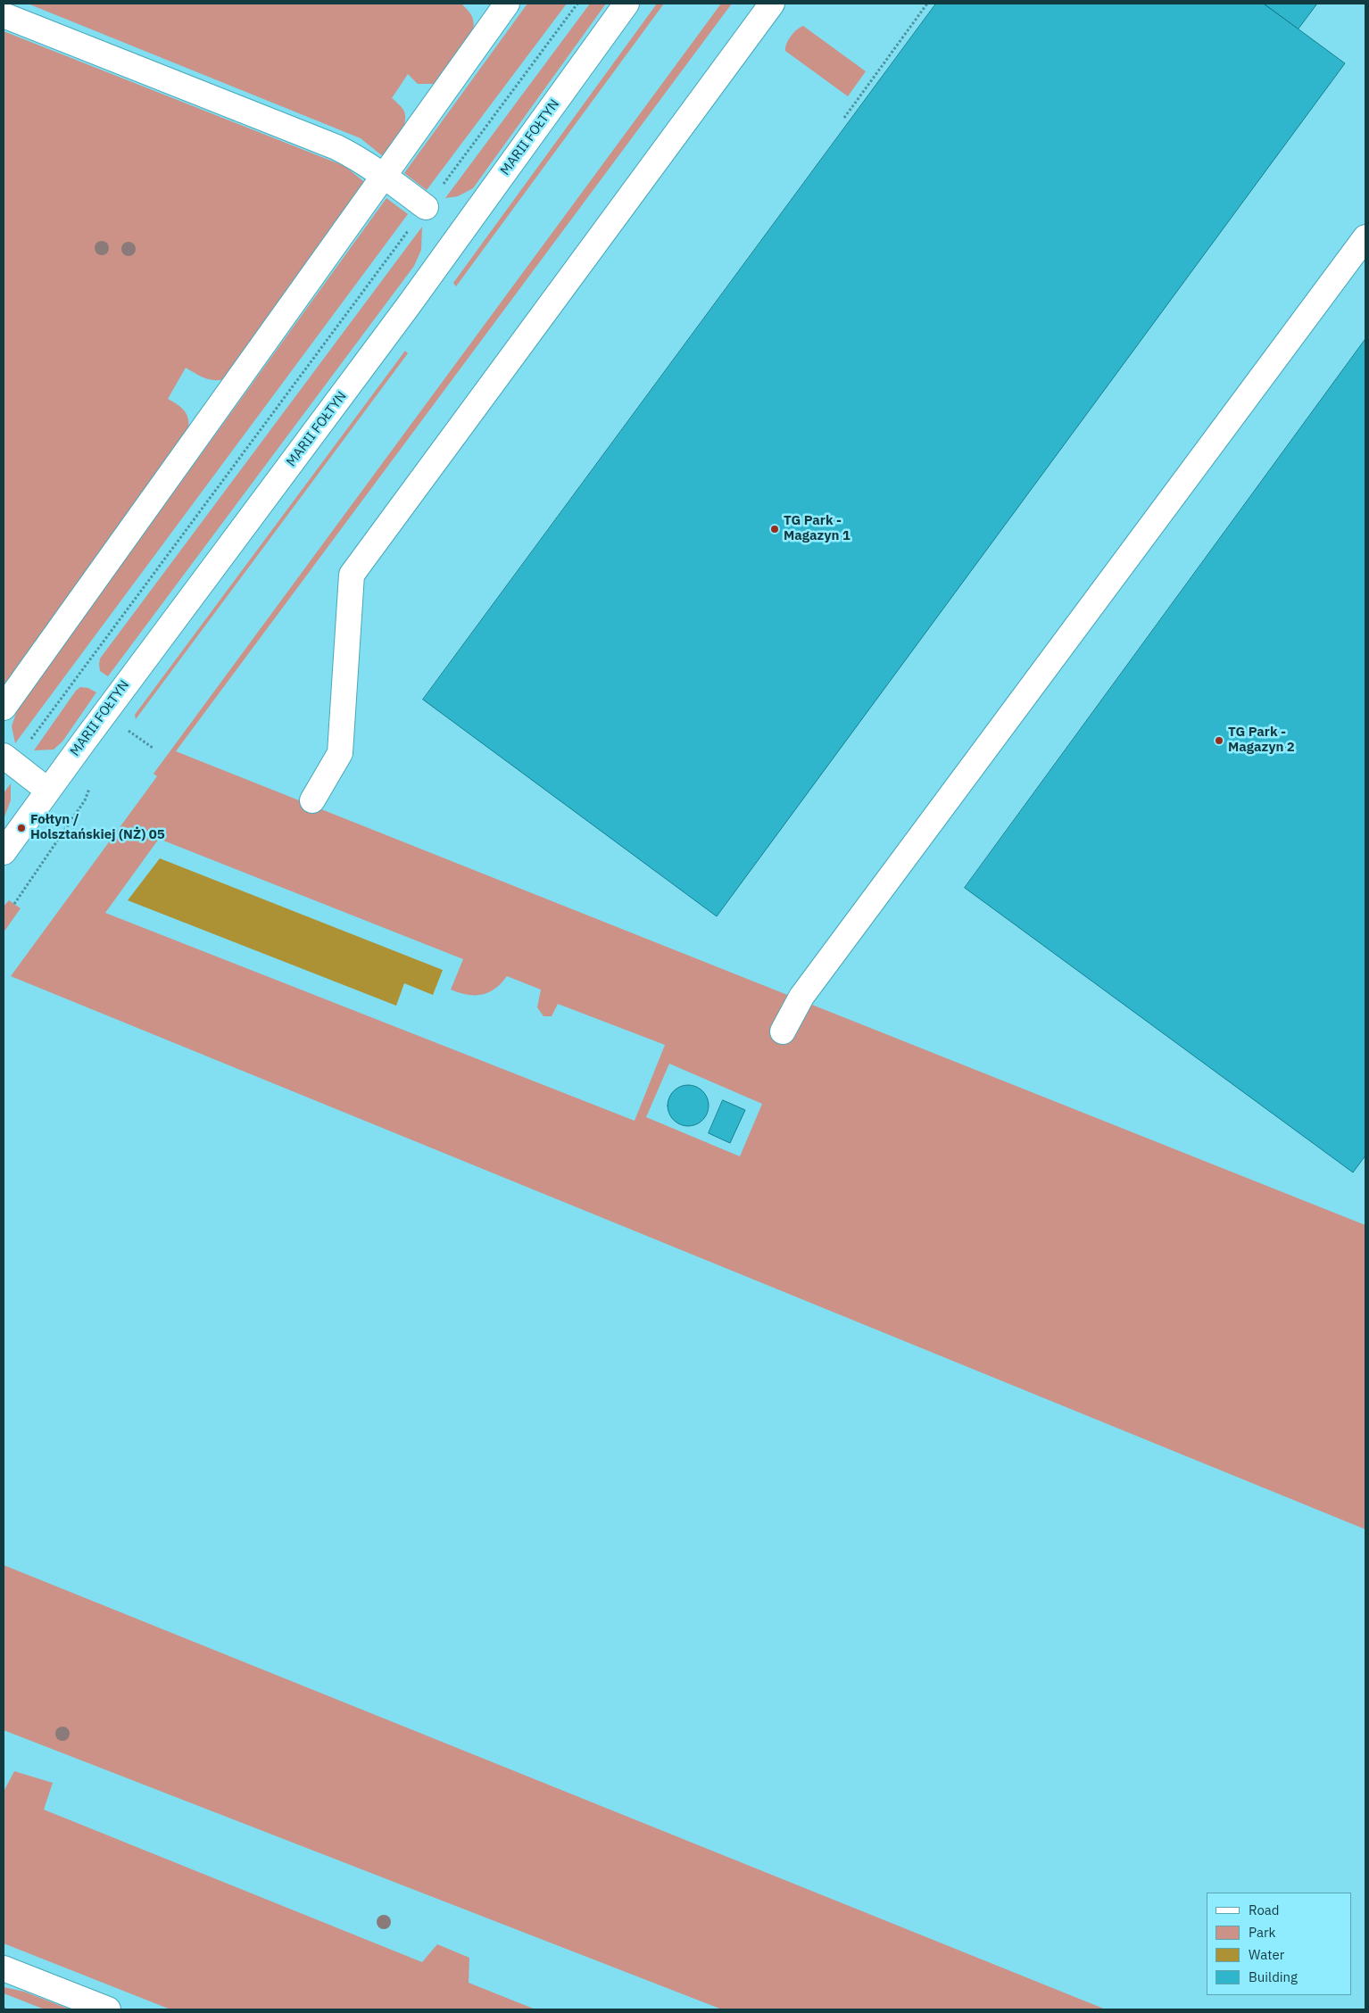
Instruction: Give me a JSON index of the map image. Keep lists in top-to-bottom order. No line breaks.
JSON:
{"streets":{"street":["MARII FOŁTYN"]},"places":["TG Park - Magazyn 1","TG Park - Magazyn 2","Fołtyn / Holsztańskiej (NŻ) 05"],"legend":["Road","Park","Water","Building"]}
